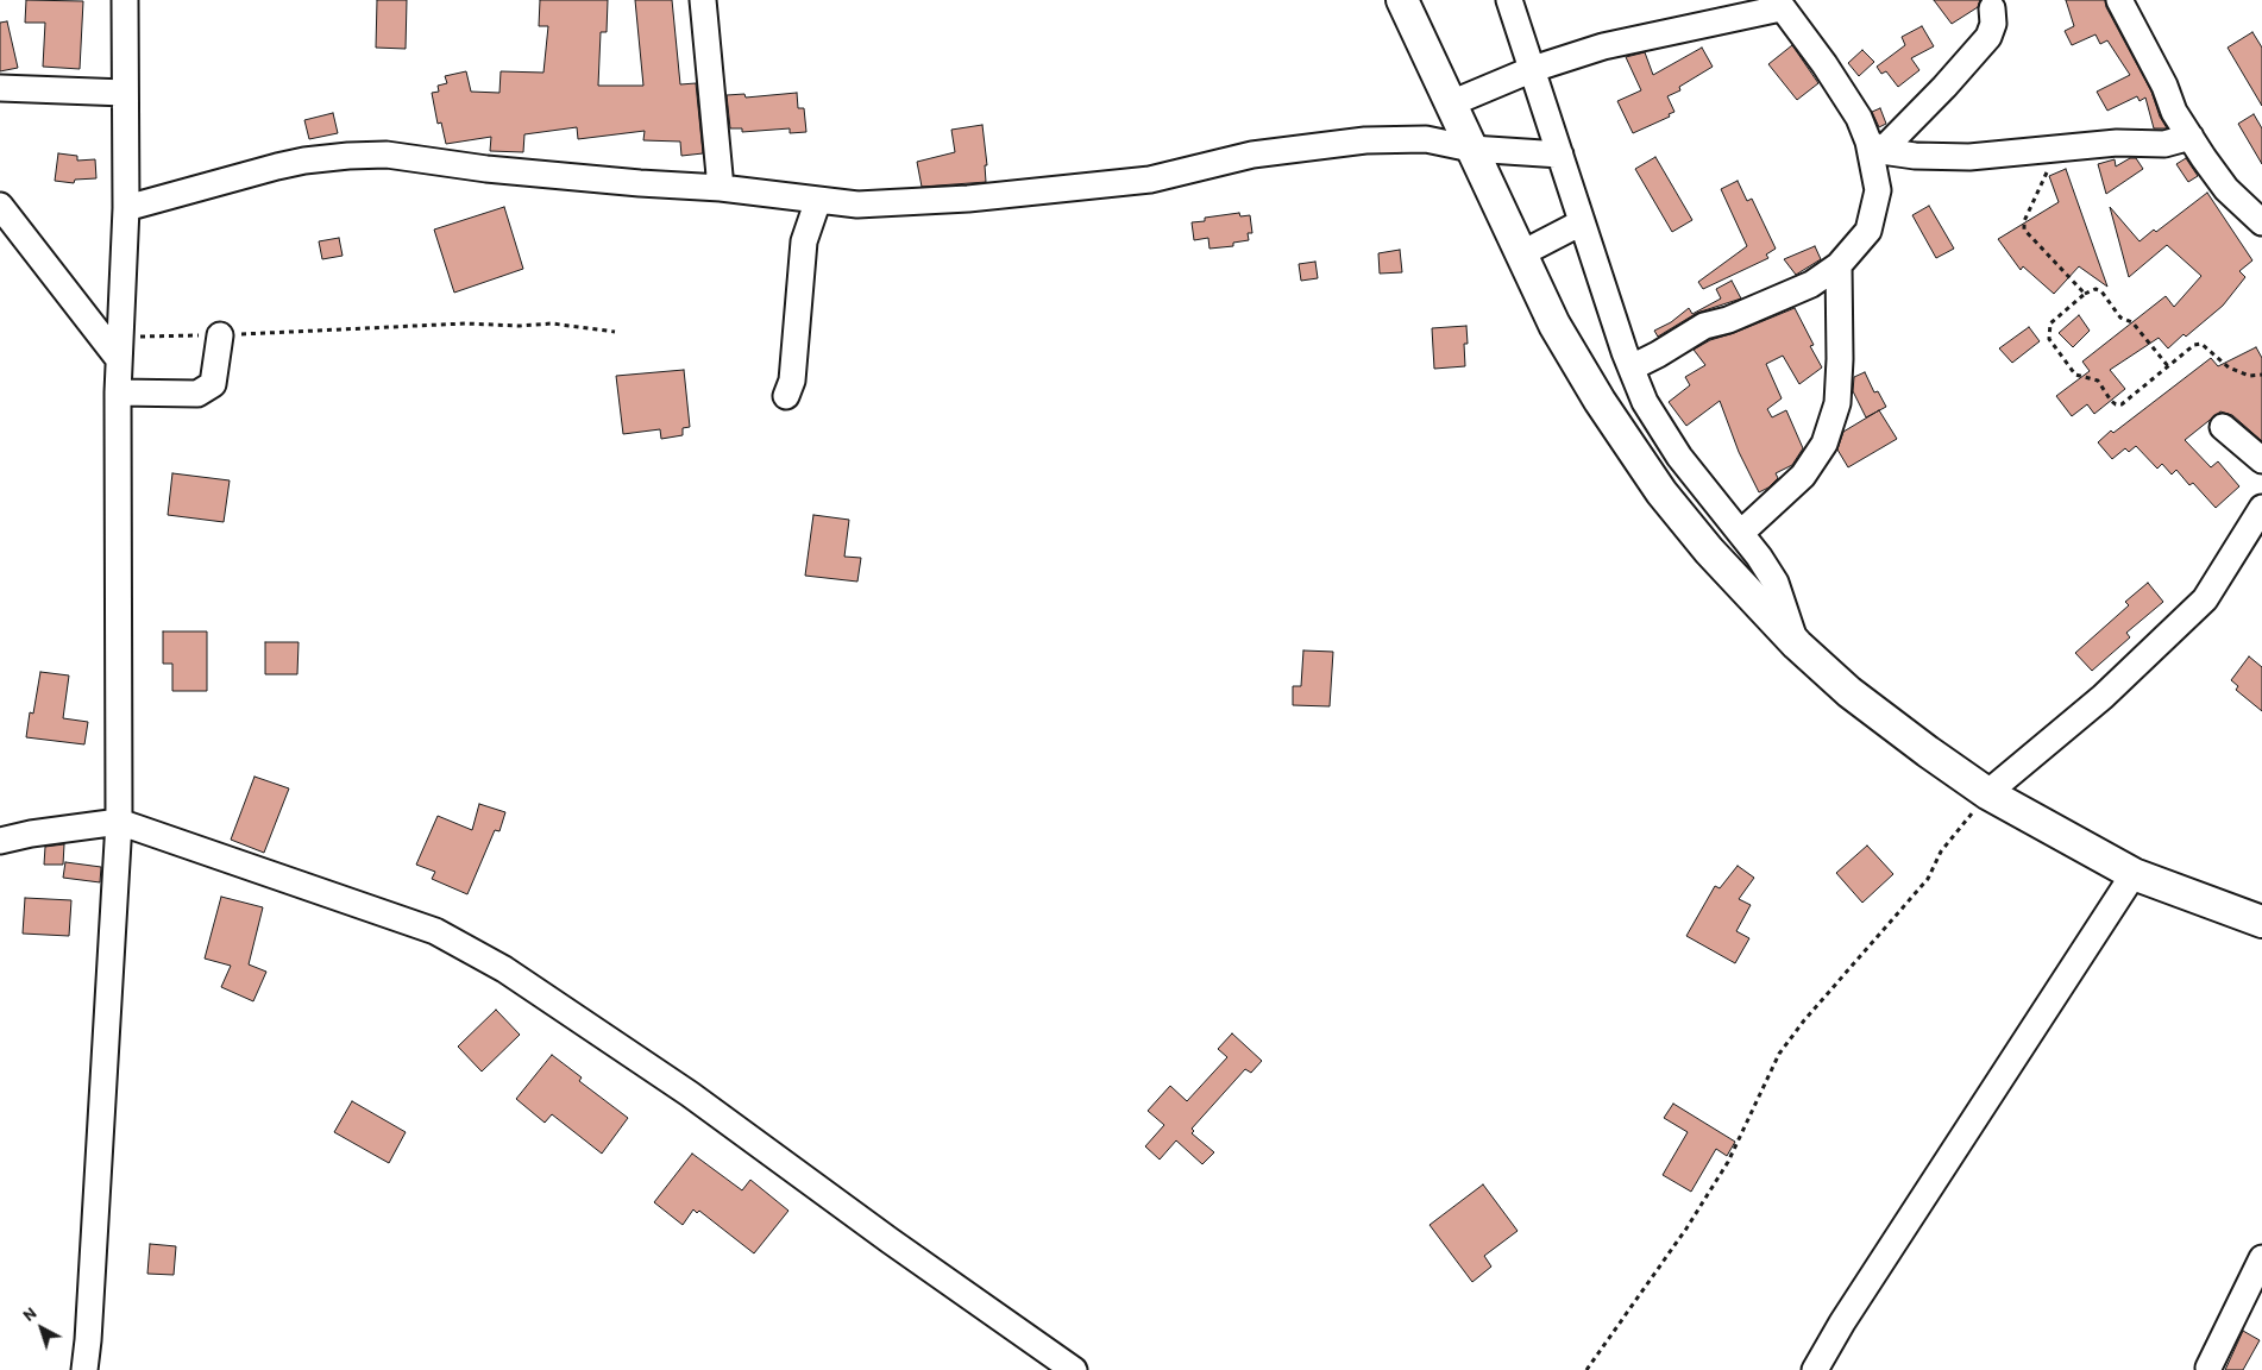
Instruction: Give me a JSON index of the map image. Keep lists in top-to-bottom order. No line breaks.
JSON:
{"north":"top left"}
